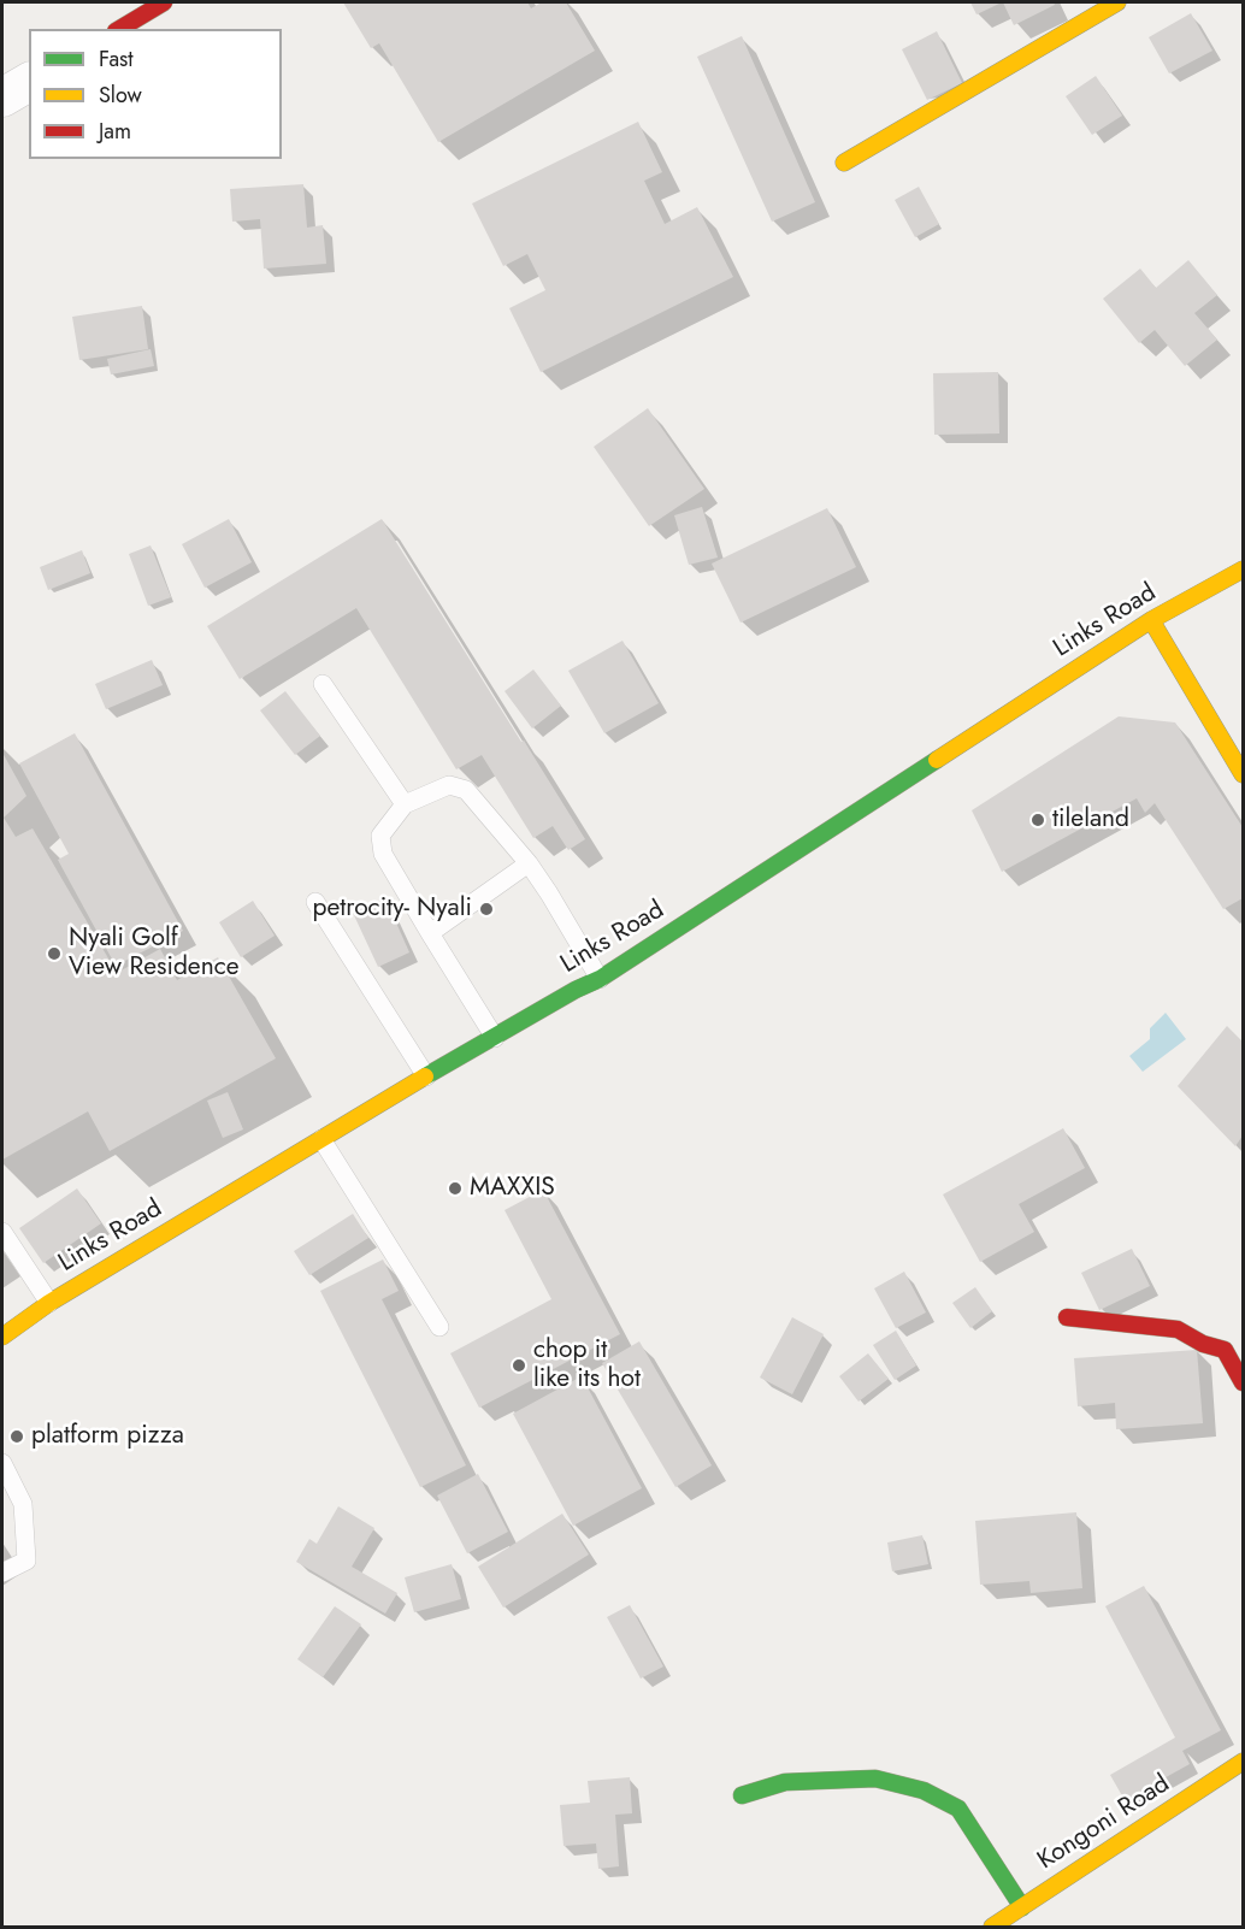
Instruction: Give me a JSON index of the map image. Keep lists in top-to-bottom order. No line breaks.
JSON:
{"streets":{"main road":["Links Road","Kongoni Road"]},"places":["tileland","petrocity- Nyali","Nyali Golf View Residence","MAXXIS","chop it like its hot","platform pizza"],"legend":["Fast","Slow","Jam"]}
